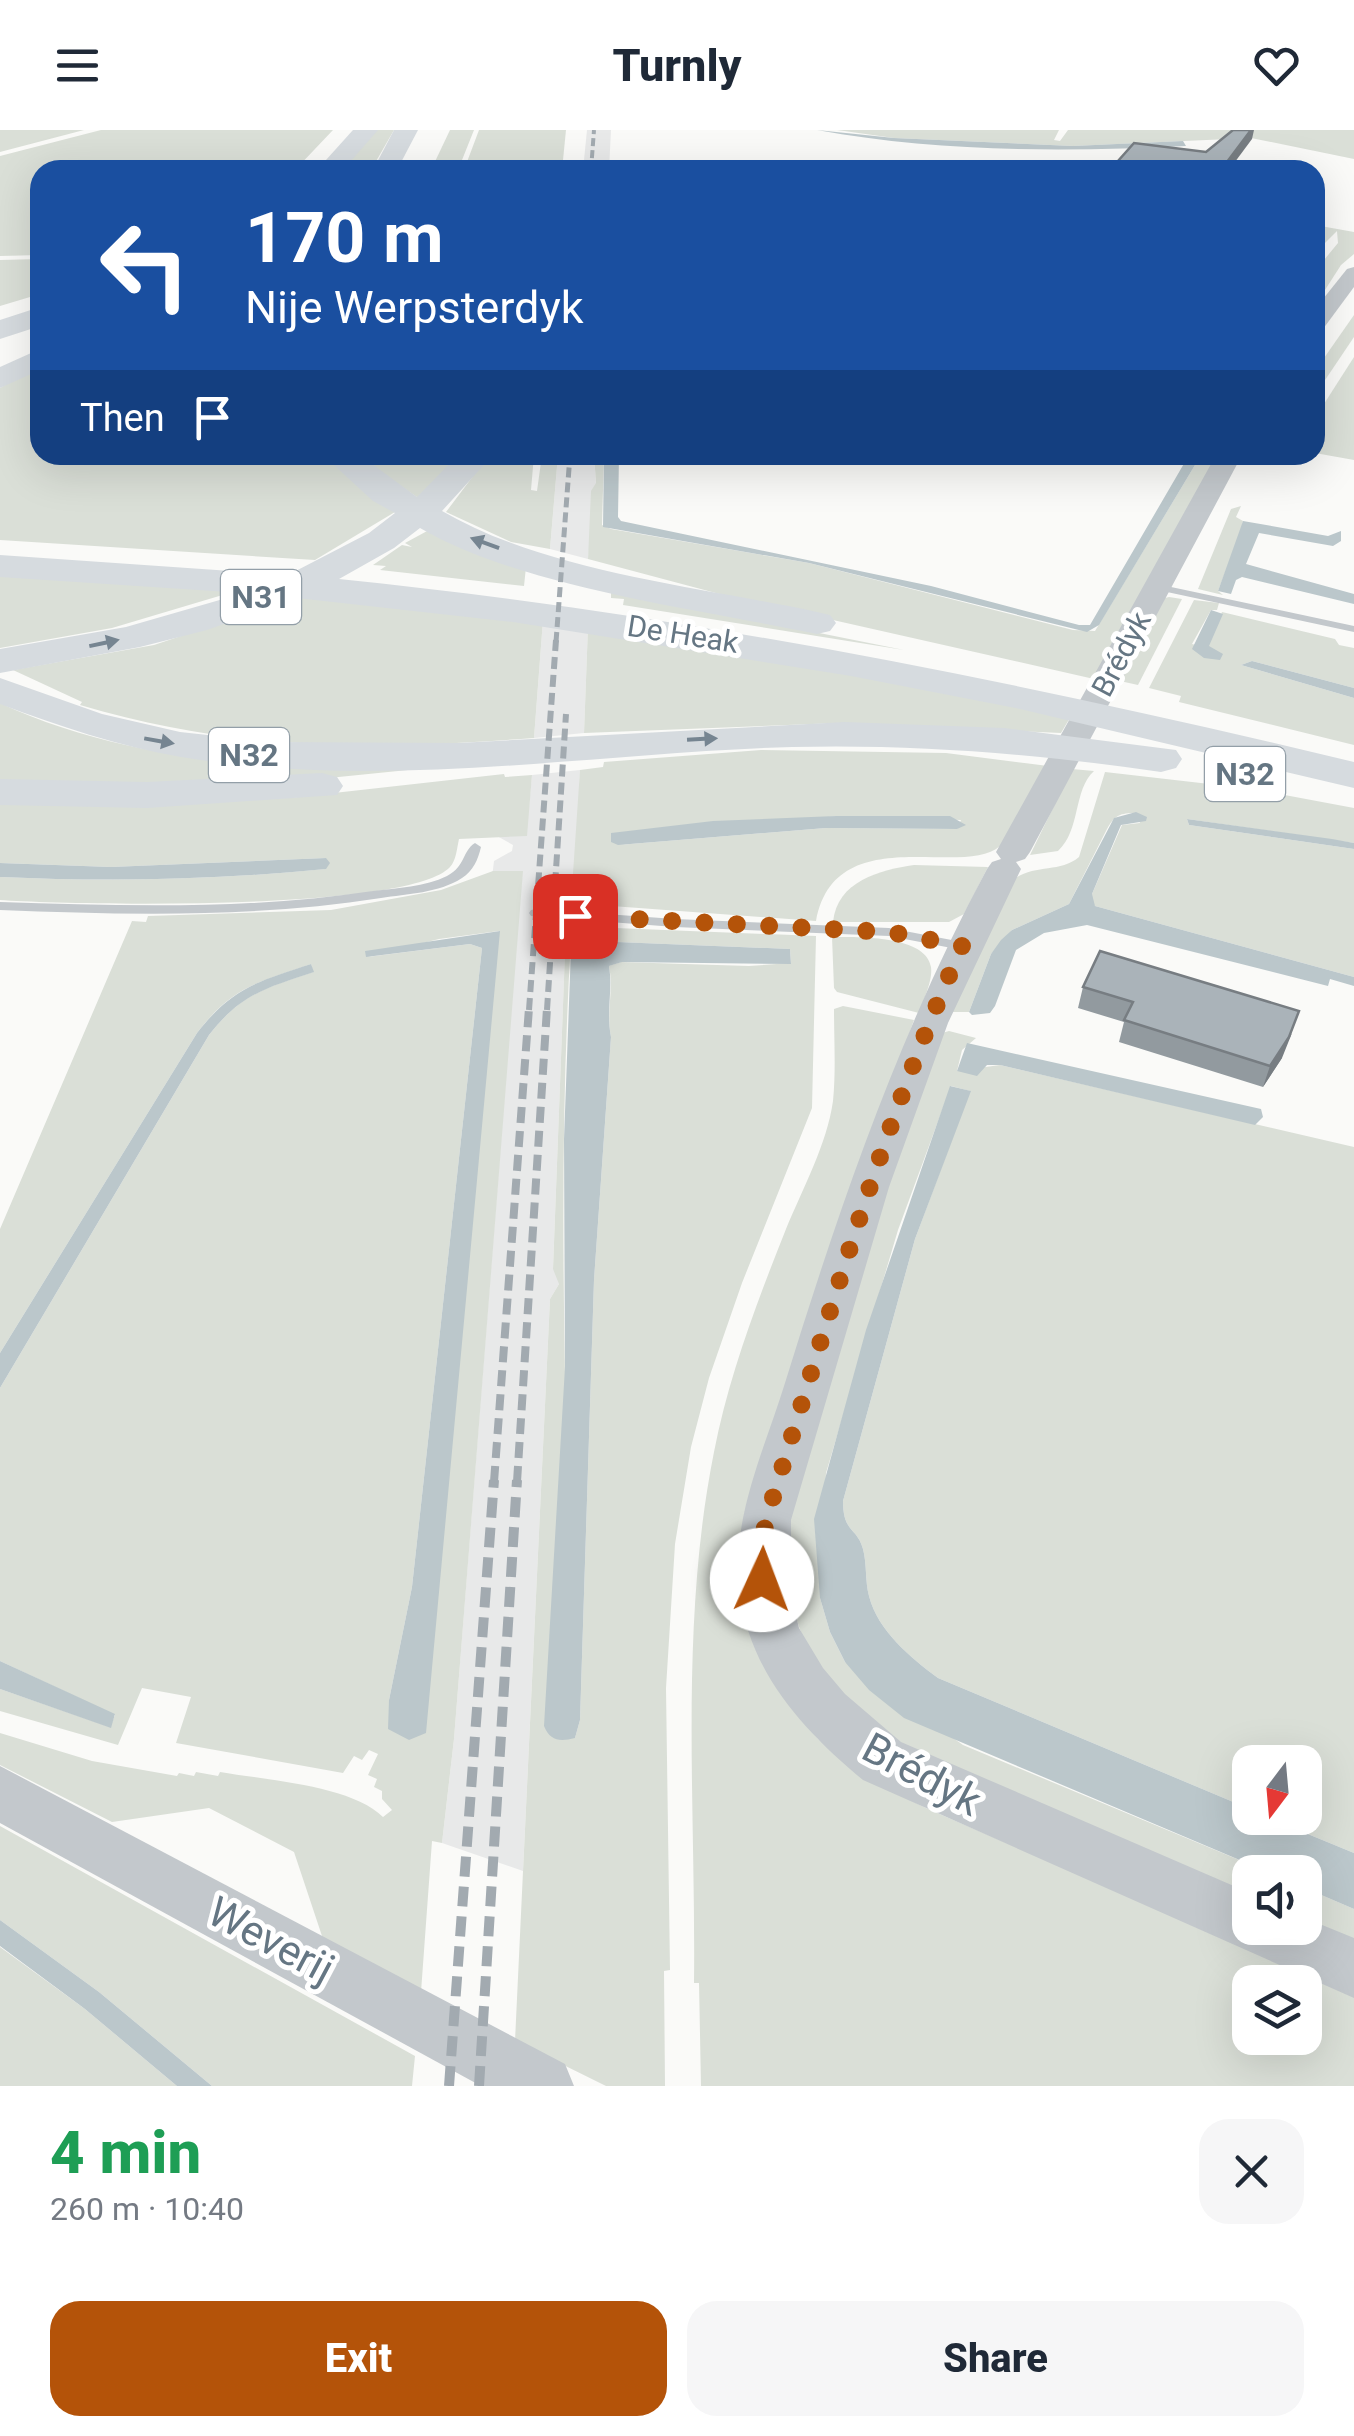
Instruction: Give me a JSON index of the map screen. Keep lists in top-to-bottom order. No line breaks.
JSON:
{"streets":{"highway":["N31","De Heak","N32"],"street":["Brédyk","Weverij"]},"crossings":[["N31","De Heak"],["N31","N32"],["De Heak","N32"]],"north":"bottom","page":{"header":"Turnly","turn":["170 m","Nije Werpsterdyk"],"then":"Then","heading":["4 min","260 m · 10:40"],"buttons":["Exit","Share"]}}
